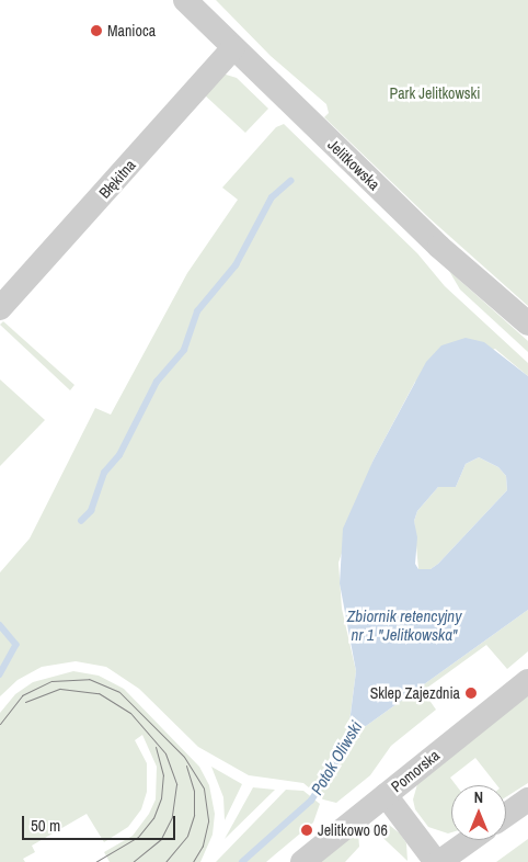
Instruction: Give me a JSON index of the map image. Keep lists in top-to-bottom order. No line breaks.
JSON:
{"streets":{"street":["Jelitkowska","Błękitna","Pomorska"]},"crossings":[["Jelitkowska","Błękitna"]],"water":["Zbiornik retencyjny nr 1 \"Jelitkowska\"","Potok Oliwski"],"parks":["Park Jelitkowski"],"places":["Manioca","Sklep Zajezdnia","Jelitkowo 06"],"scale_bar":"50 m","north":"top"}
